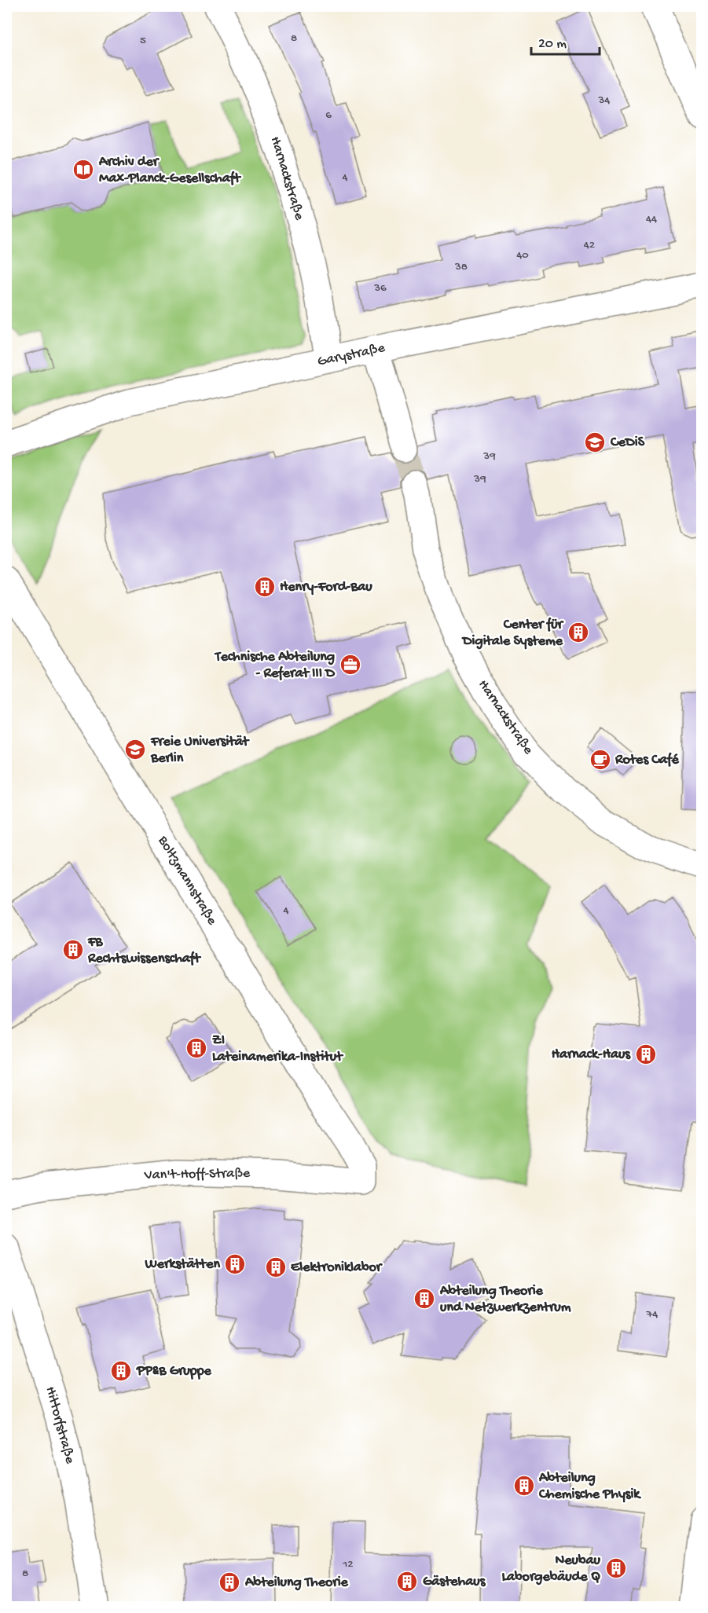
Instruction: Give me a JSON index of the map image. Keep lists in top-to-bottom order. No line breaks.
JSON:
{"streets":{"street":["Harnackstraße","Garystraße","Boltzmannstraße","Van't-Hoff-Straße","Hittorfstraße"]},"crossings":[["Harnackstraße","Garystraße"],["Boltzmannstraße","Van't-Hoff-Straße"]],"places":{"library":["Archiv der Max-Planck-Gesellschaft"],"school or university":["CeDiS","Freie Universität Berlin"],"building":["Henry-Ford-Bau","Center für Digitale Systeme","FB Rechtswissenschaft","ZI Lateinamerika-Institut","Harnack-Haus","Werkstätten","Elektroniklabor","Abteilung Theorie und Netzwerkzentrum","PP&B Gruppe","Abteilung Chemische Physik","Neubau Laborgebäude Q","Gästehaus","Abteilung Theorie"],"office":["Technische Abteilung - Referat III D"],"cafe":["Rotes Café"]},"house_numbers":["8","5","34","6","4","44","42","40","38","36","39","39","4","74","12","8"],"scale_bar":"20 m"}
